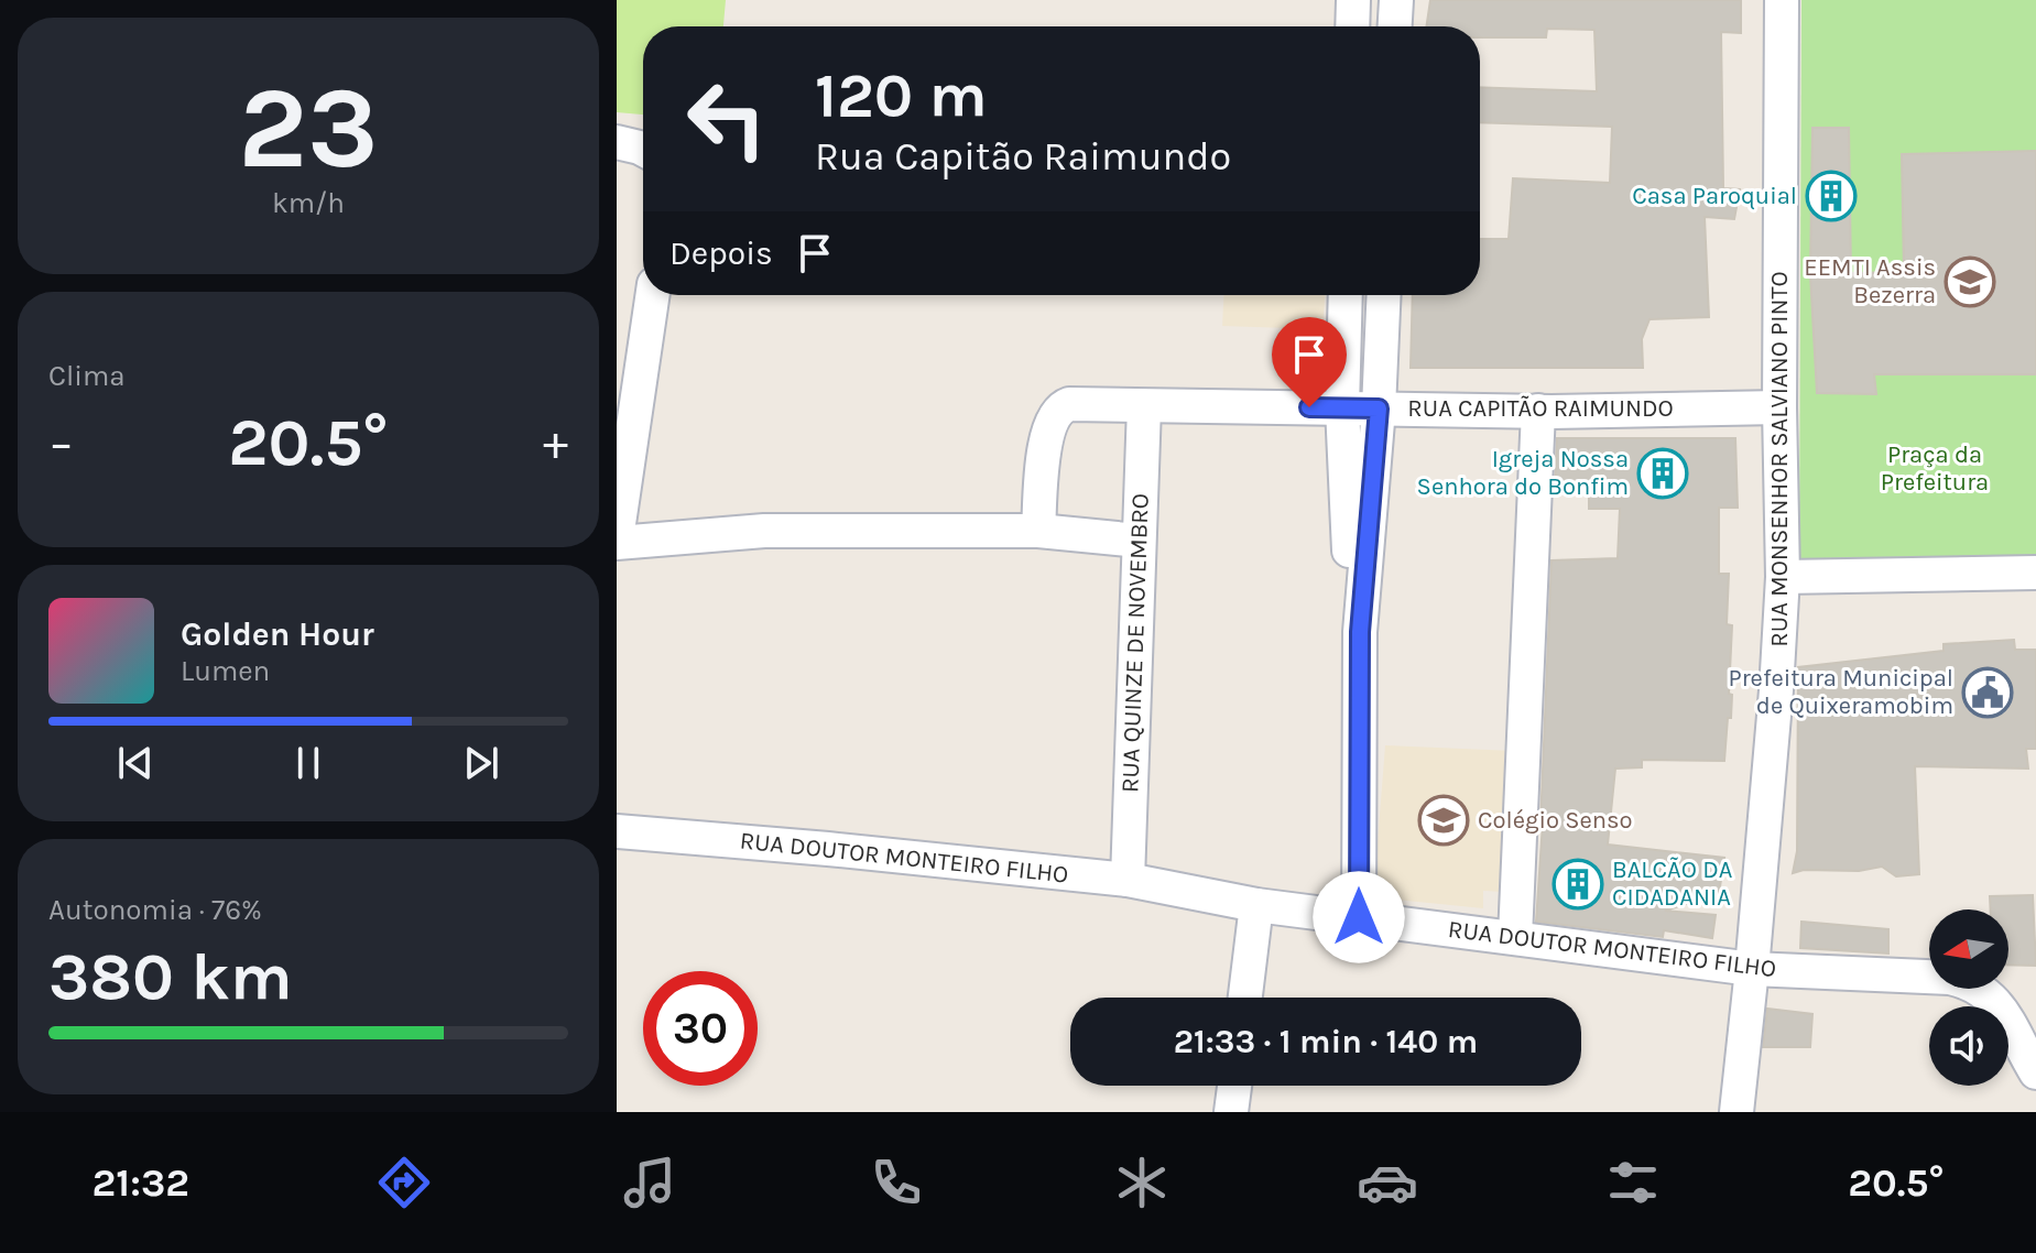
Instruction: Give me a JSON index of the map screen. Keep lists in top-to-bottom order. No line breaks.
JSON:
{"streets":{"street":["RUA CAPITÃO RAIMUNDO","RUA MONSENHOR SALVIANO PINTO","RUA QUINZE DE NOVEMBRO","RUA DOUTOR MONTEIRO FILHO"]},"crossings":[["RUA CAPITÃO RAIMUNDO","RUA MONSENHOR SALVIANO PINTO"],["RUA CAPITÃO RAIMUNDO","RUA QUINZE DE NOVEMBRO"],["RUA MONSENHOR SALVIANO PINTO","RUA DOUTOR MONTEIRO FILHO"],["RUA QUINZE DE NOVEMBRO","RUA DOUTOR MONTEIRO FILHO"]],"parks":["Praça da Prefeitura"],"places":{"building":["Casa Paroquial","Igreja Nossa Senhora do Bonfim","BALCÃO DA CIDADANIA"],"school or university":["EEMTI Assis Bezerra","Colégio Senso"],"public building":["Prefeitura Municipal de Quixeramobim"]},"north":"left","page":{"tile":[["23","km/h"],"Clima",["Autonomia · 76%","380 km"]],"turn":["120 m","Rua Capitão Raimundo"],"then":"Depois","heat":["−","20.5°","+"],"song":["Golden Hour","Lumen"],"limit":"30","trip":"21:33 · 1 min · 140 m","tabs":["21:32","20.5°"]}}
